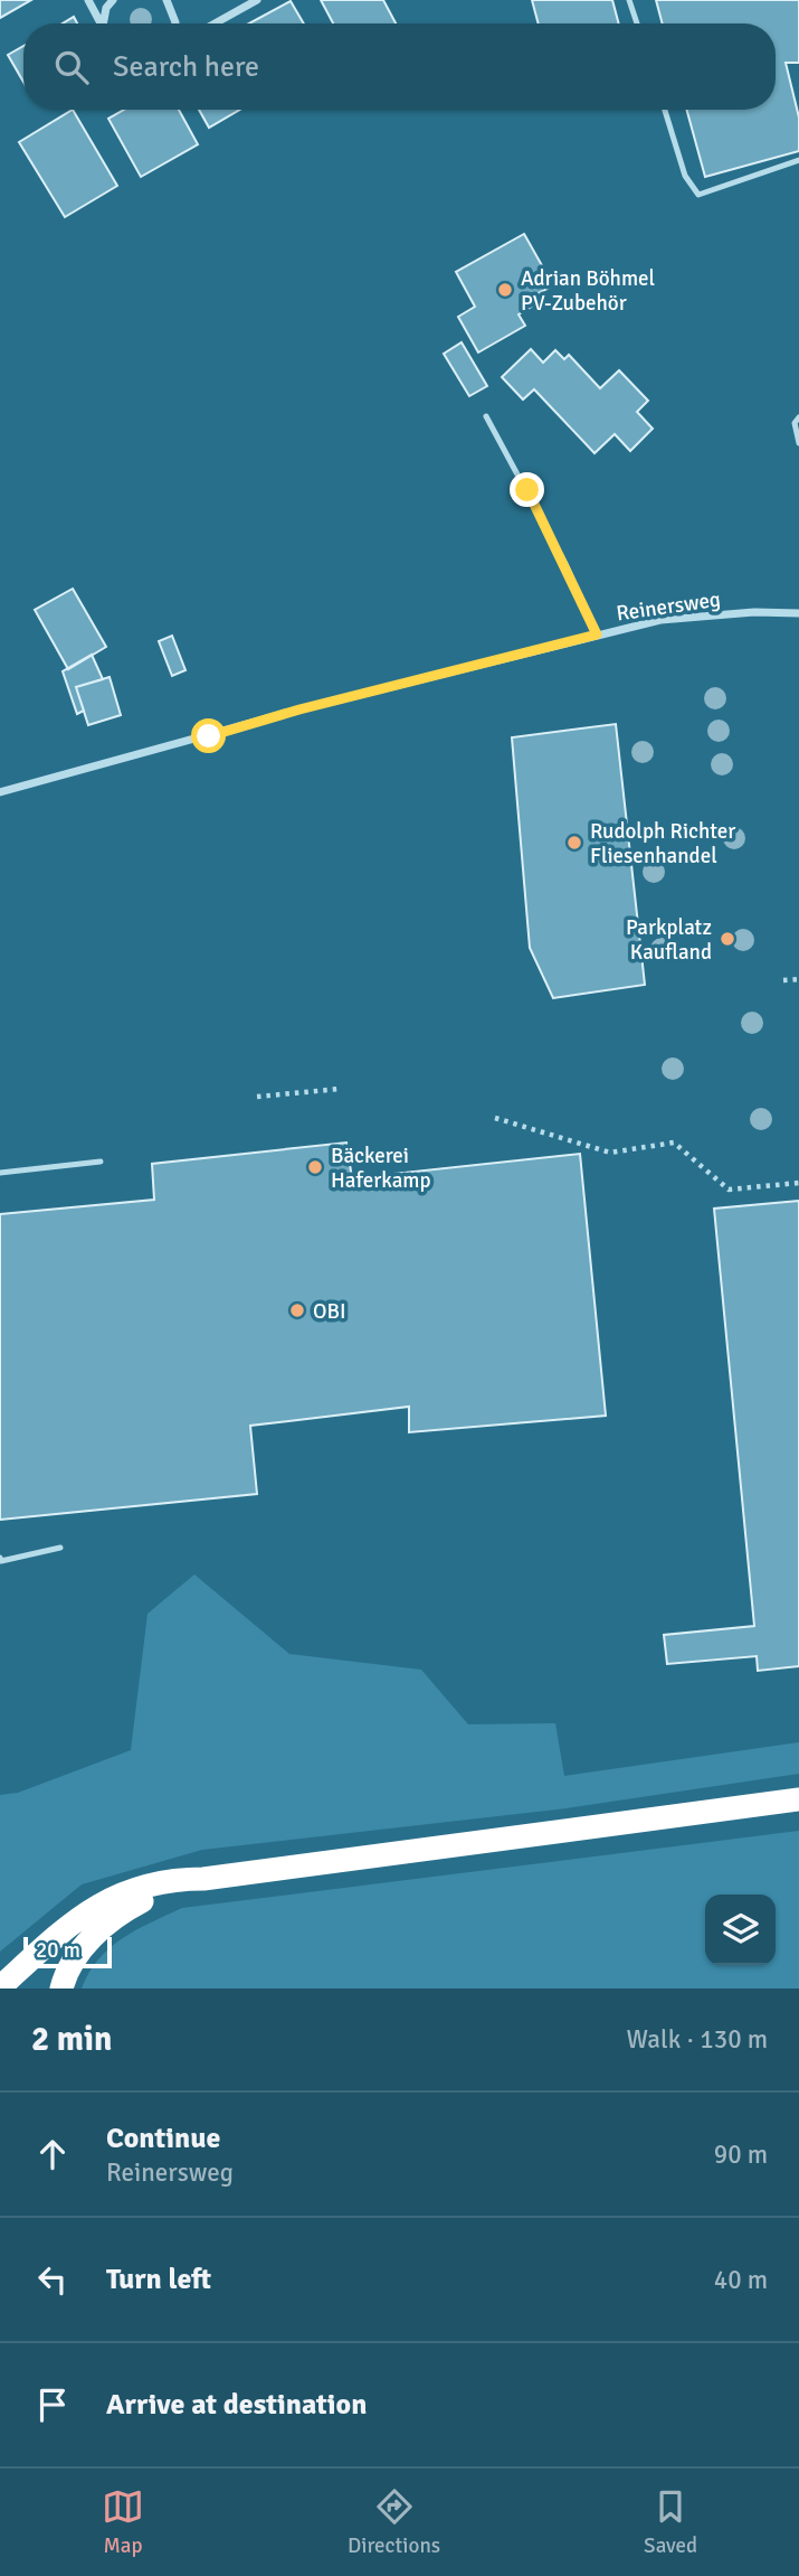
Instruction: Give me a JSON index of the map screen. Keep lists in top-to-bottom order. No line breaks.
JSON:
{"streets":{"street":["Reinersweg"]},"places":["Adrian Böhmel PV-Zubehör","Rudolph Richter Fliesenhandel","Parkplatz Kaufland","Bäckerei Haferkamp","OBI"],"scale_bar":"20 m","page":{"search":"Search here","scale":"20 m","heading":["2 min","Walk · 130 m"],"list":[["Continue","Reinersweg","90 m"],["Turn left","40 m"],"Arrive at destination"],"nav":["Map","Directions","Saved"]}}
